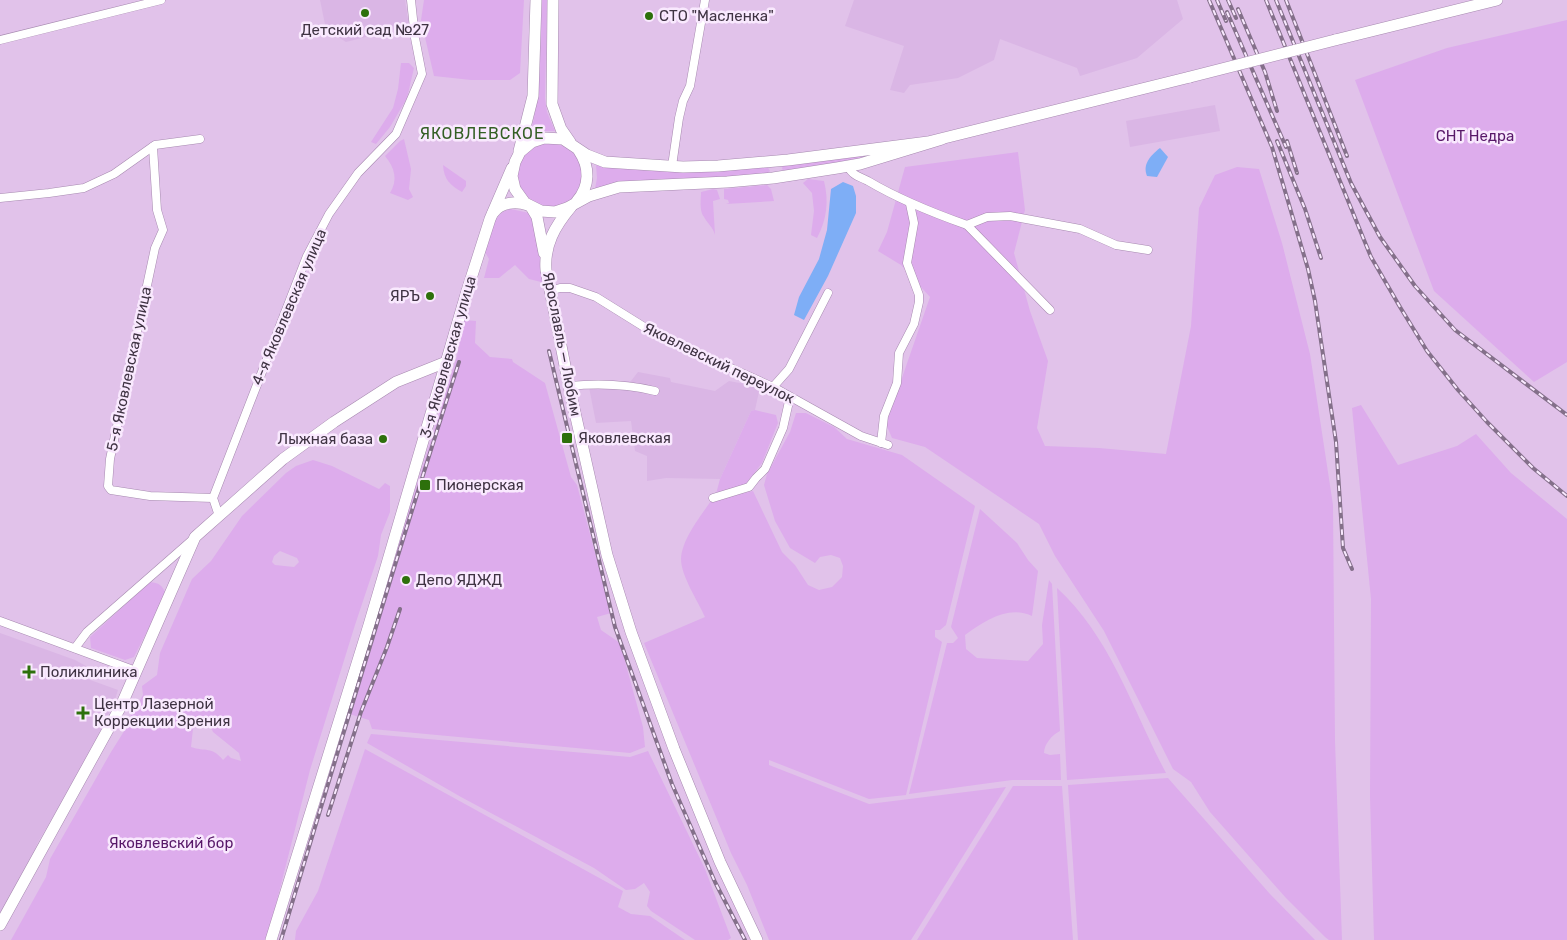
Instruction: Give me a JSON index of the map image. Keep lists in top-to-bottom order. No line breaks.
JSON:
{"streets":{"main road":["Ярославль — Любим","3-я Яковлевская улица"],"street":["4-я Яковлевская улица","Яковлевский переулок","5-я Яковлевская улица"]},"crossings":[["4-я Яковлевская улица","5-я Яковлевская улица"],["Ярославль — Любим","3-я Яковлевская улица"],["Ярославль — Любим","Яковлевский переулок"]],"districts":["ЯКОВЛЕВСКОЕ"],"parks":["СНТ Недра","Яковлевский бор"],"places":{"other":["Детский сад №27","СТО \"Масленка\"","ЯРЪ","Лыжная база","Депо ЯДЖД"],"transit":["Яковлевская","Пионерская"],"health":["Поликлиника","Центр Лазерной Коррекции Зрения"]}}
